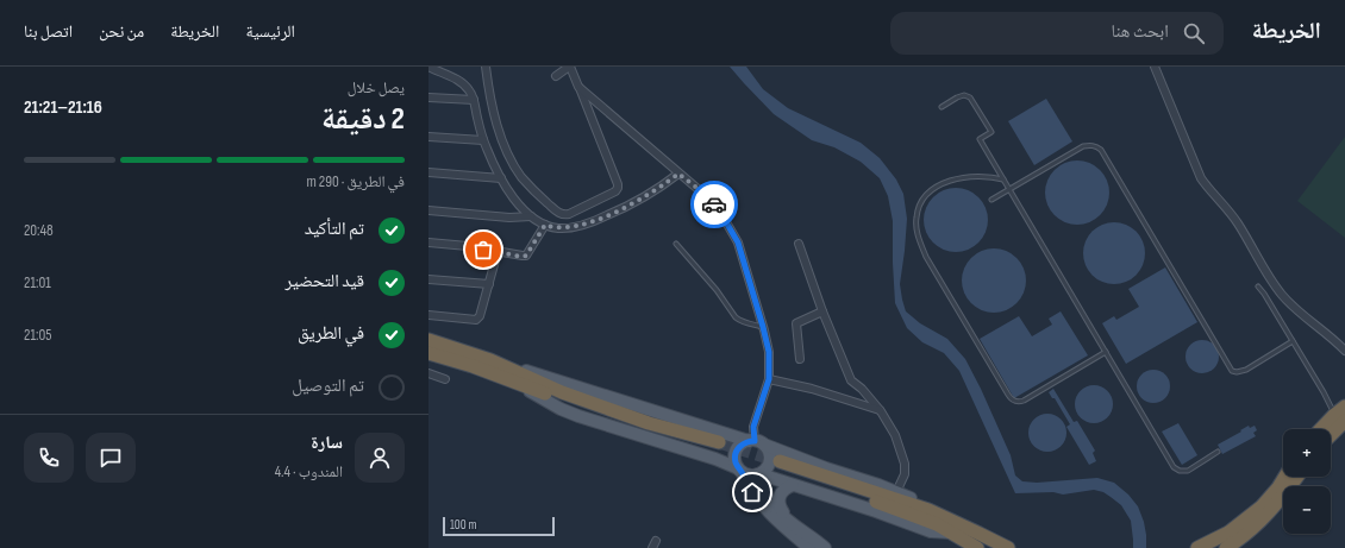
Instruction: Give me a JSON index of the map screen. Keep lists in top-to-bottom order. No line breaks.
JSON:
{"scale_bar":"100 m","page":{"header":"الخريطة","search":"ابحث هنا","nav":["الرئيسية","الخريطة","من نحن","اتصل بنا"],"heading":["2 دقيقة","يصل خلال","21:16–21:21"],"panel":["سارة","المندوب · 4.4"],"bar":"في الطريق · 290 m","list":[["تم التأكيد","20:48"],["قيد التحضير","21:01"],["في الطريق","21:05"],"تم التوصيل"],"map_buttons":["+","−"],"scale":"100 m"}}
